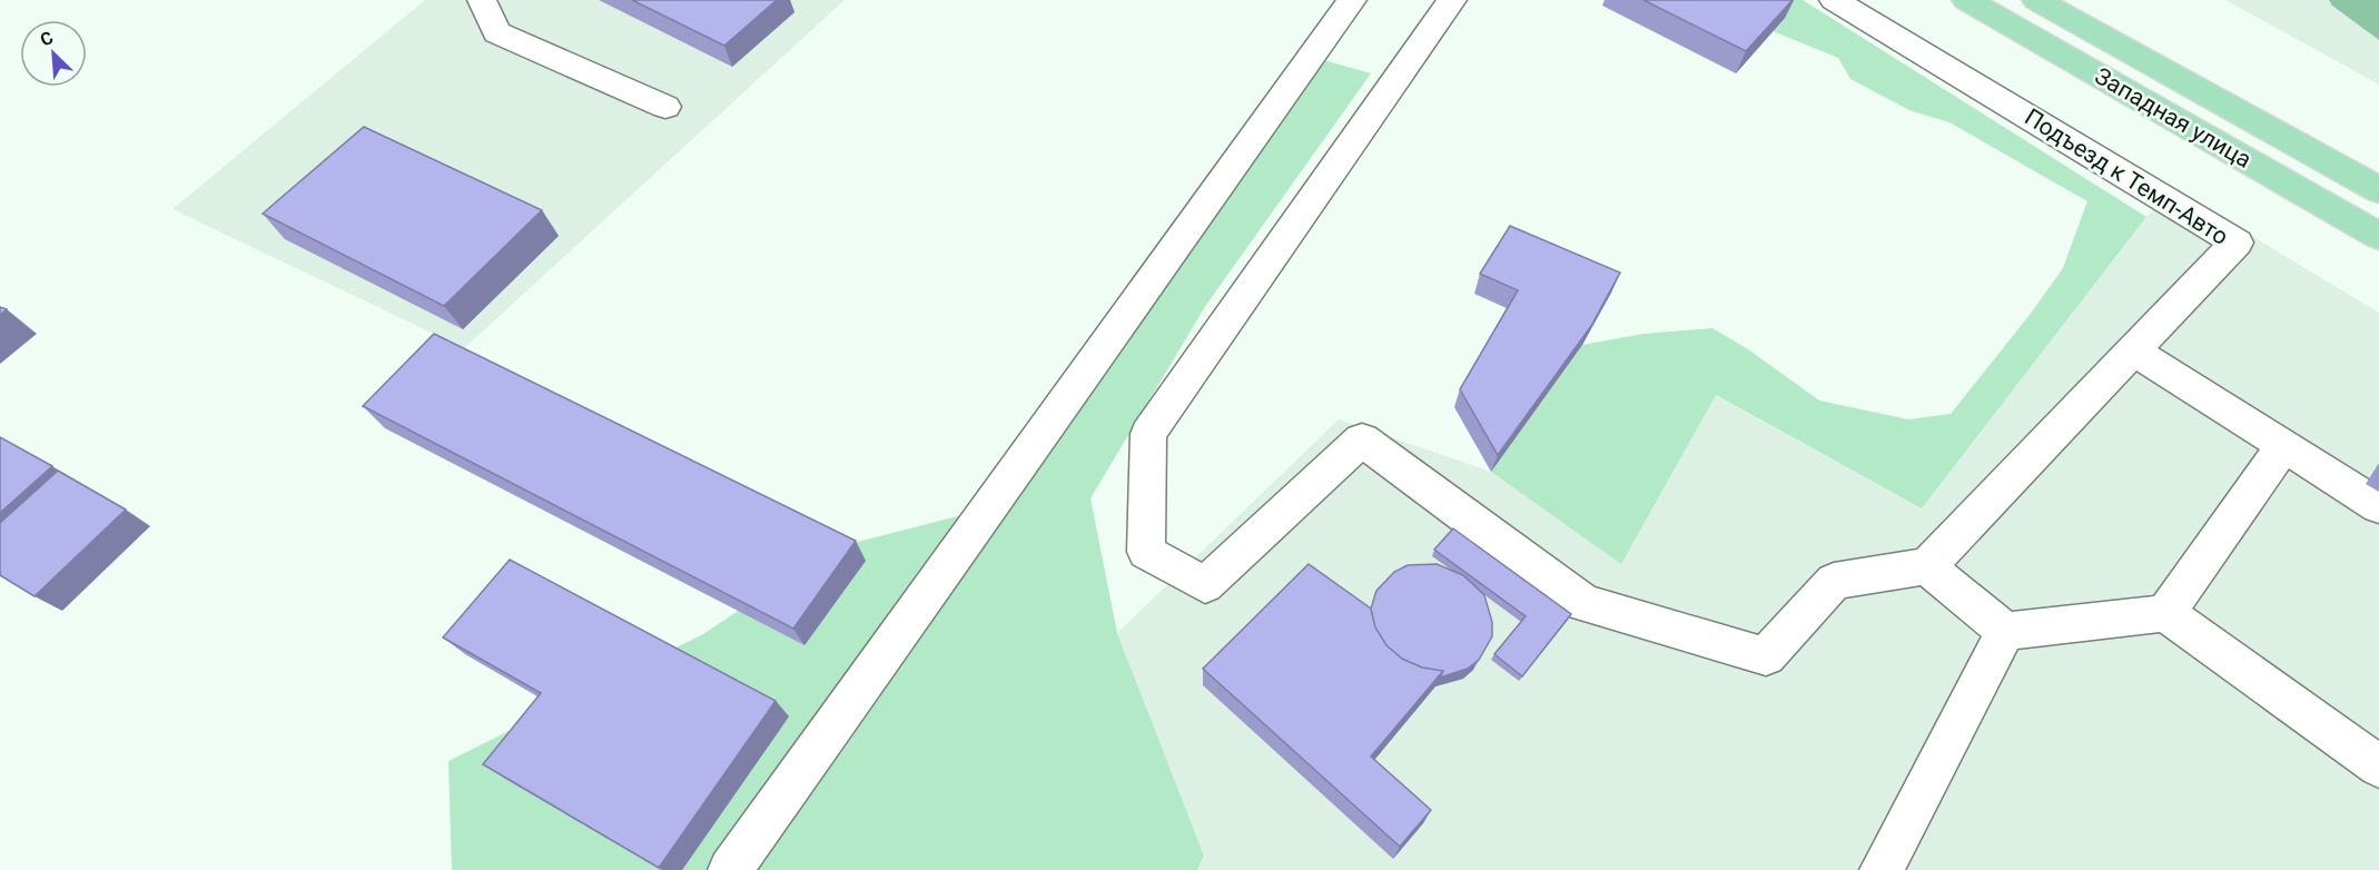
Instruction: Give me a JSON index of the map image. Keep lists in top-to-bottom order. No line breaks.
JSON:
{"streets":{"main road":["Западная улица"],"lane":["Подъезд к Темп-Авто"]},"north":"top left"}
